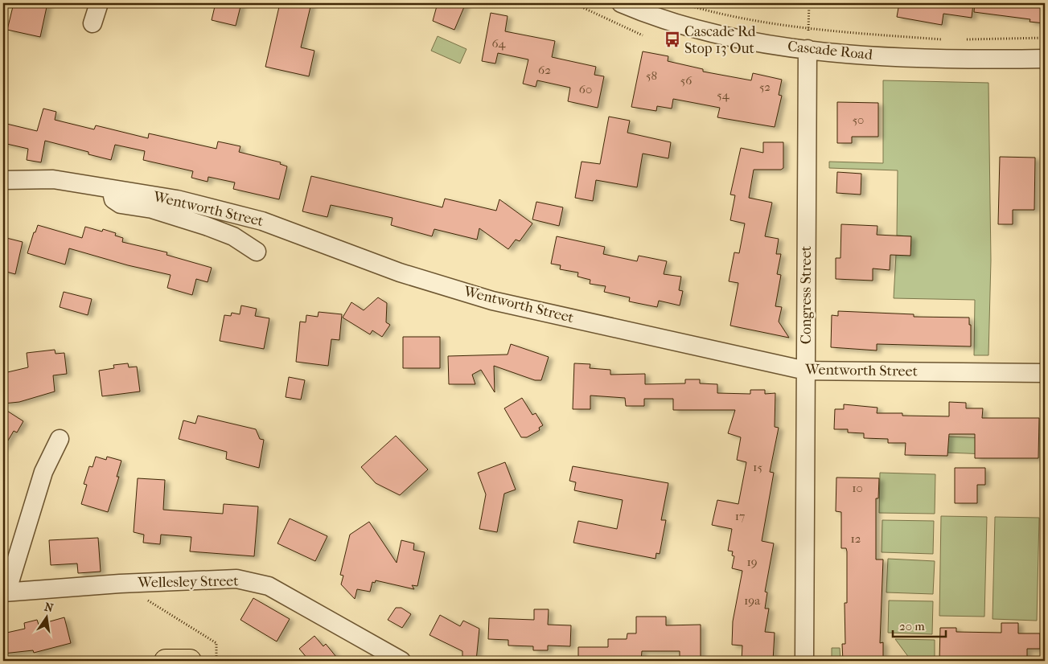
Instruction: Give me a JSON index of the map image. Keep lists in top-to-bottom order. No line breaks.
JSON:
{"streets":{"street":["Cascade Road","Wentworth Street","Congress Street","Wellesley Street"]},"crossings":[["Cascade Road","Congress Street"],["Wentworth Street","Congress Street"]],"places":{"bus stop":["Cascade Rd Stop 13 Out"]},"house_numbers":["64","62","58","56","52","60","54","50","15","10","17","12","19","19a"],"scale_bar":"20 m","north":"top"}
